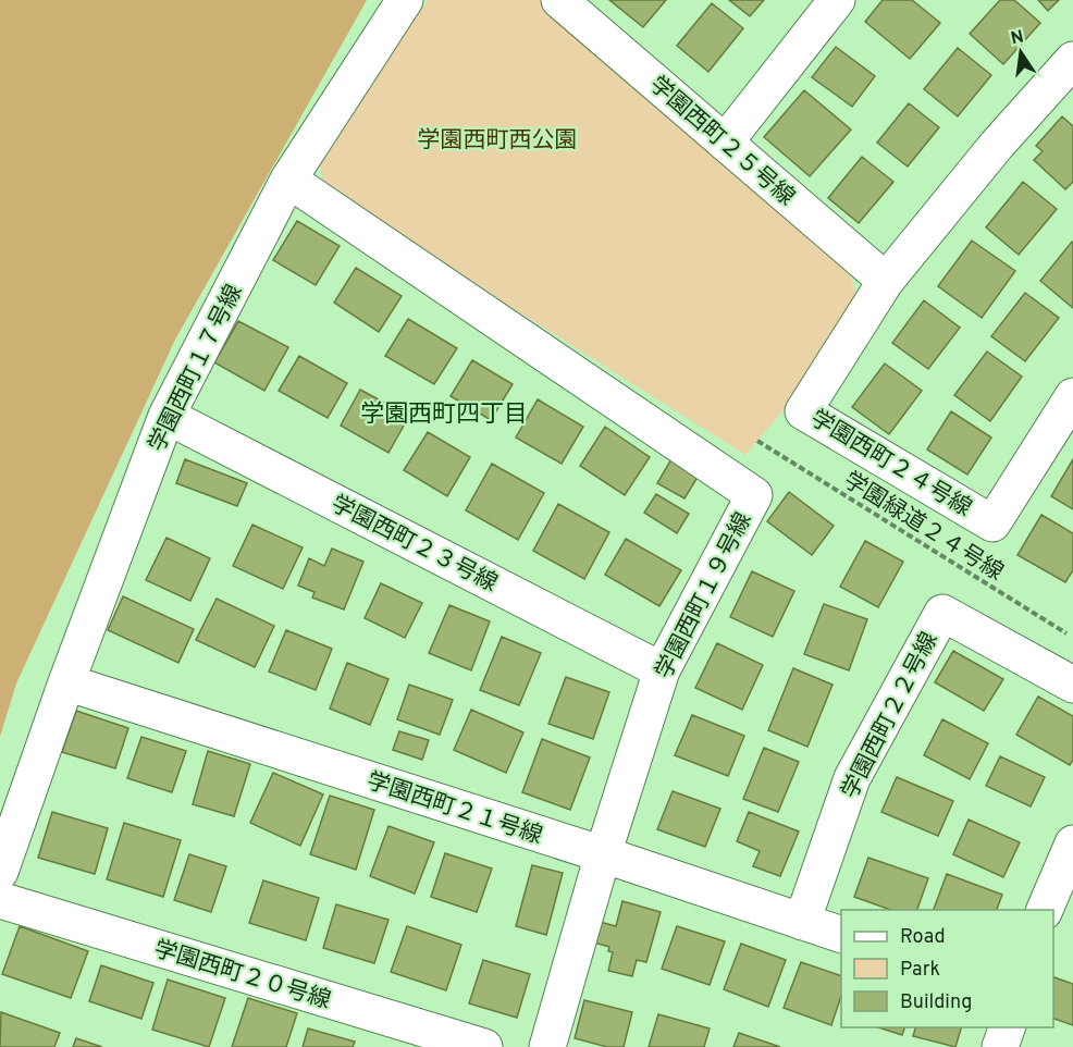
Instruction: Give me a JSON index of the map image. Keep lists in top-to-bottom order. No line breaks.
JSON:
{"streets":{"street":["学園西町２５号線","学園西町１７号線","学園西町２４号線","学園西町２３号線","学園西町１９号線","学園西町２２号線","学園西町２１号線","学園西町２０号線"],"path":["学園緑道２４号線"]},"crossings":[["学園西町２５号線","学園西町２４号線"],["学園西町１７号線","学園西町２３号線"],["学園西町１７号線","学園西町１９号線"],["学園西町１７号線","学園西町２１号線"],["学園西町２３号線","学園西町１９号線"],["学園西町１９号線","学園西町２１号線"],["学園西町２２号線","学園西町２１号線"]],"districts":["学園西町四丁目"],"parks":["学園西町西公園"],"legend":["Road","Park","Building"],"north":"top"}
